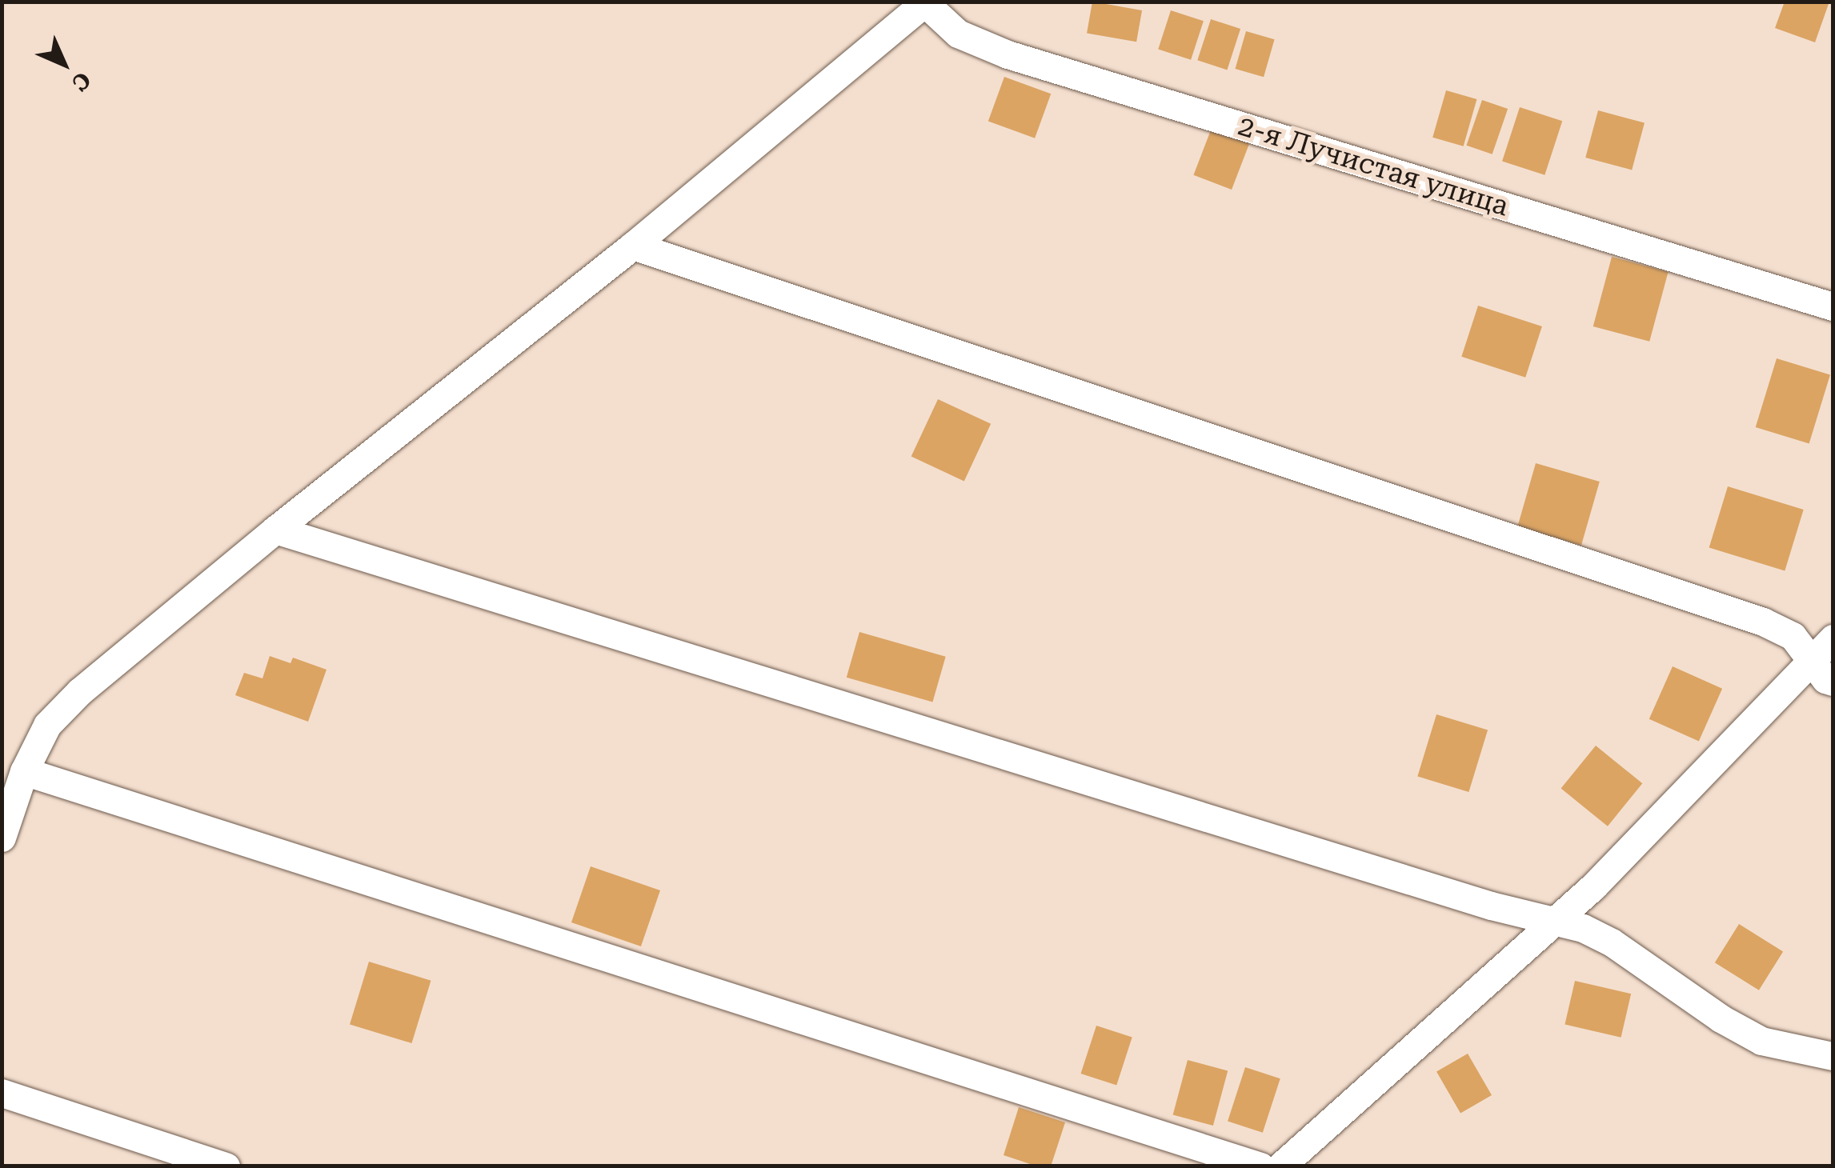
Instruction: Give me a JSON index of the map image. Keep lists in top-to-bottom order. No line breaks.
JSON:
{"streets":{"street":["2-я Лучистая улица"]},"north":"bottom right"}
